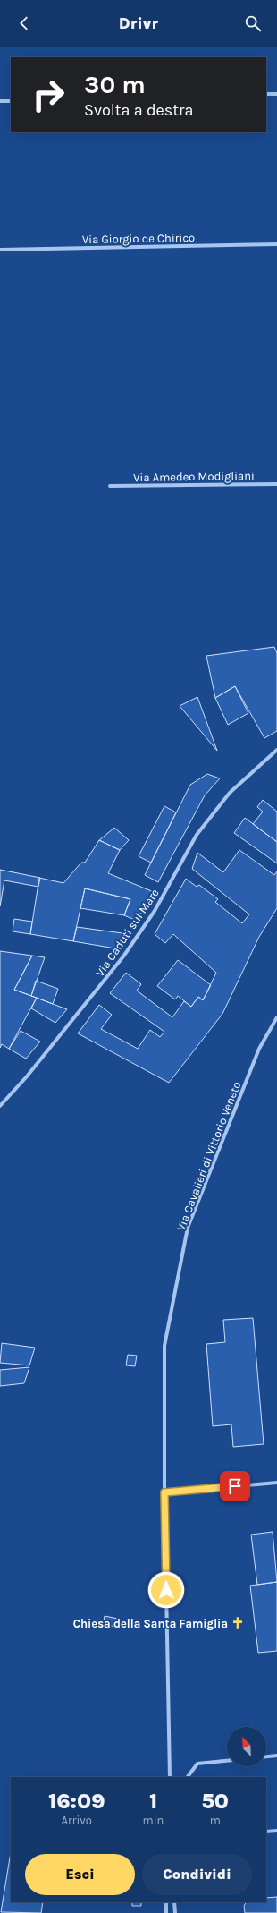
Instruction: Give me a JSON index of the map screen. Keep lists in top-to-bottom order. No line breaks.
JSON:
{"streets":{"street":["Via Giorgio de Chirico","Via Amedeo Modigliani","Via Caduti sul Mare","Via Cavalieri di Vittorio Veneto"]},"places":{"church":["Chiesa della Santa Famiglia"]},"north":"top left","page":{"header":"Drivr","turn":["30 m","Svolta a destra"],"eta":["16:09","Arrivo","1","min","50","m"],"buttons":["Esci","Condividi"]}}
